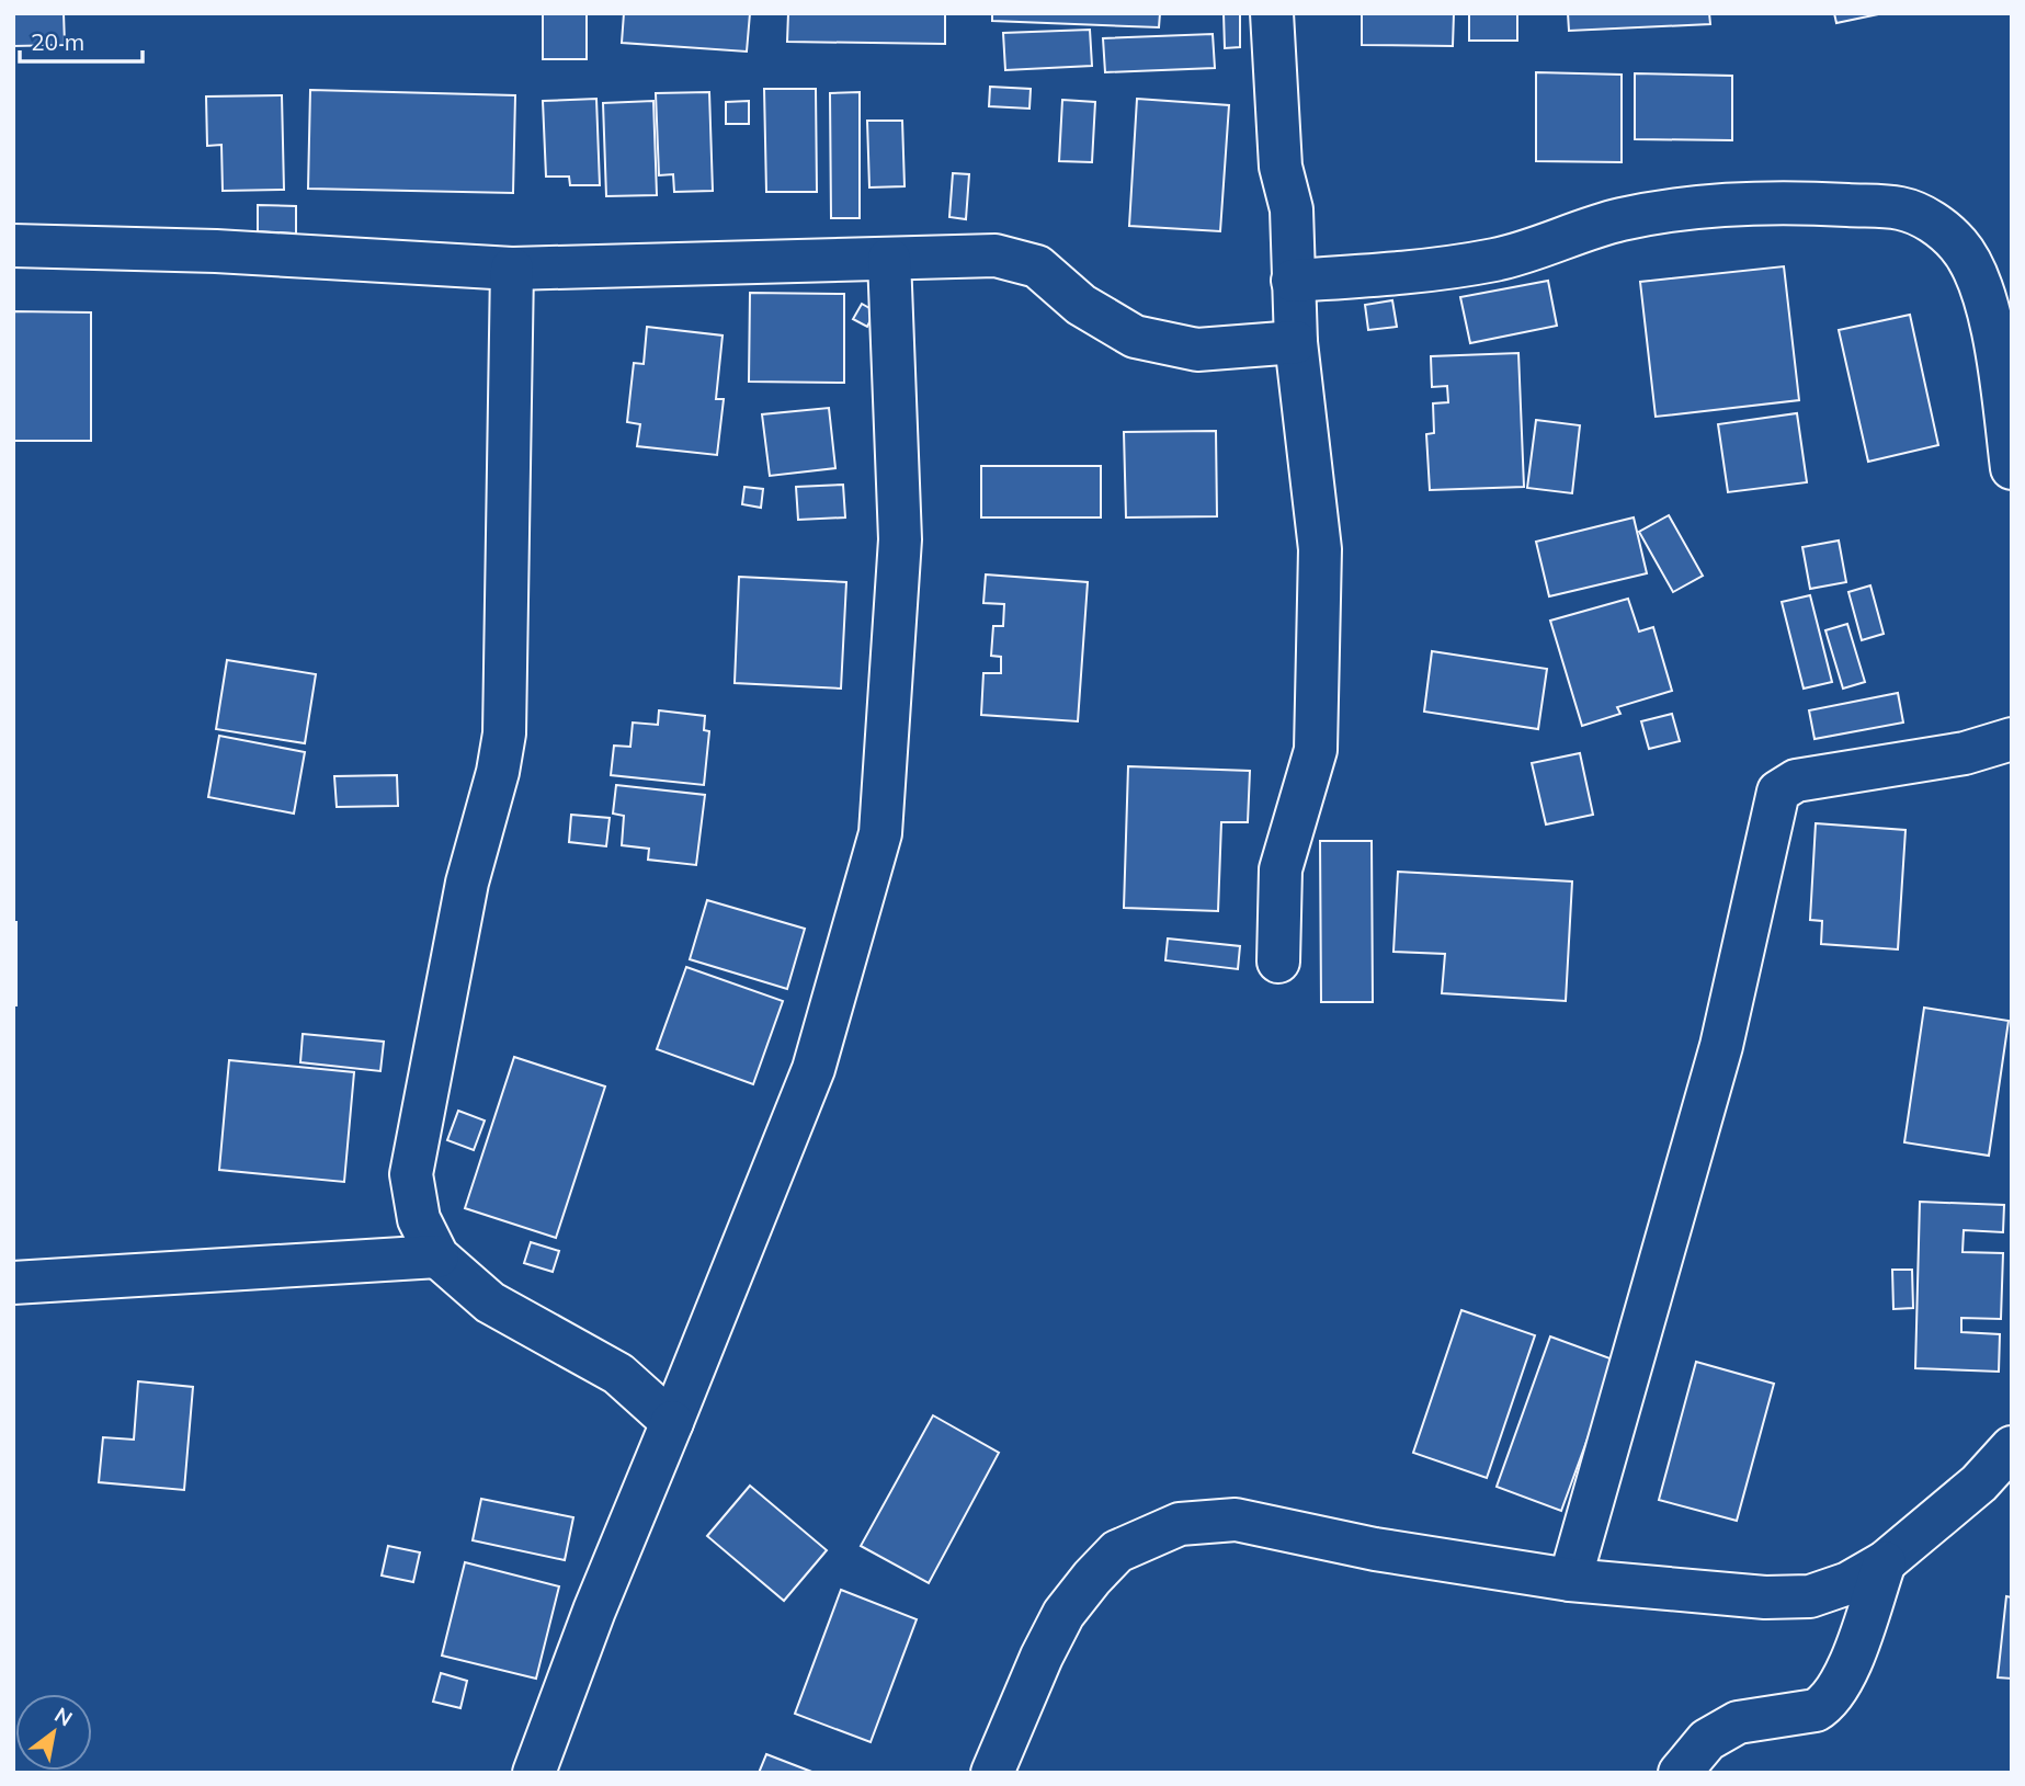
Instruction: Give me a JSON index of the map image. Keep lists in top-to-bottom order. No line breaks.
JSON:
{"scale_bar":"20 m","north":"top right"}
